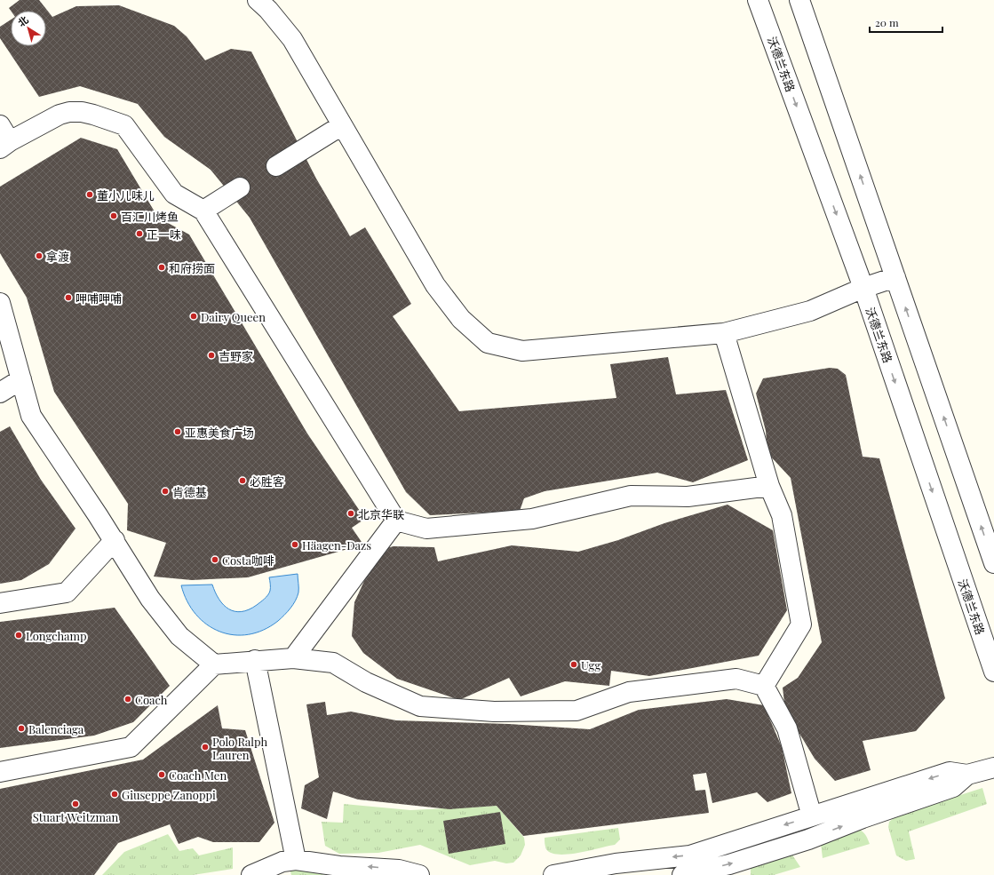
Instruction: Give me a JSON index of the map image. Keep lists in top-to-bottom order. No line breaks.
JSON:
{"streets":{"street":["沃德兰东路"]},"places":["董小儿味儿","百汇川烤鱼","正一味","拿渡","和府捞面","呷哺呷哺","Dairy Queen","吉野家","亚惠美食广场","必胜客","肯德基","北京华联","Häagen-Dazs","Costa咖啡","Longchamp","Ugg","Coach","Balenciaga","Polo Ralph Lauren","Coach Men","Giuseppe Zanoppi","Stuart Weitzman"],"scale_bar":"20 m","north":"top left"}
